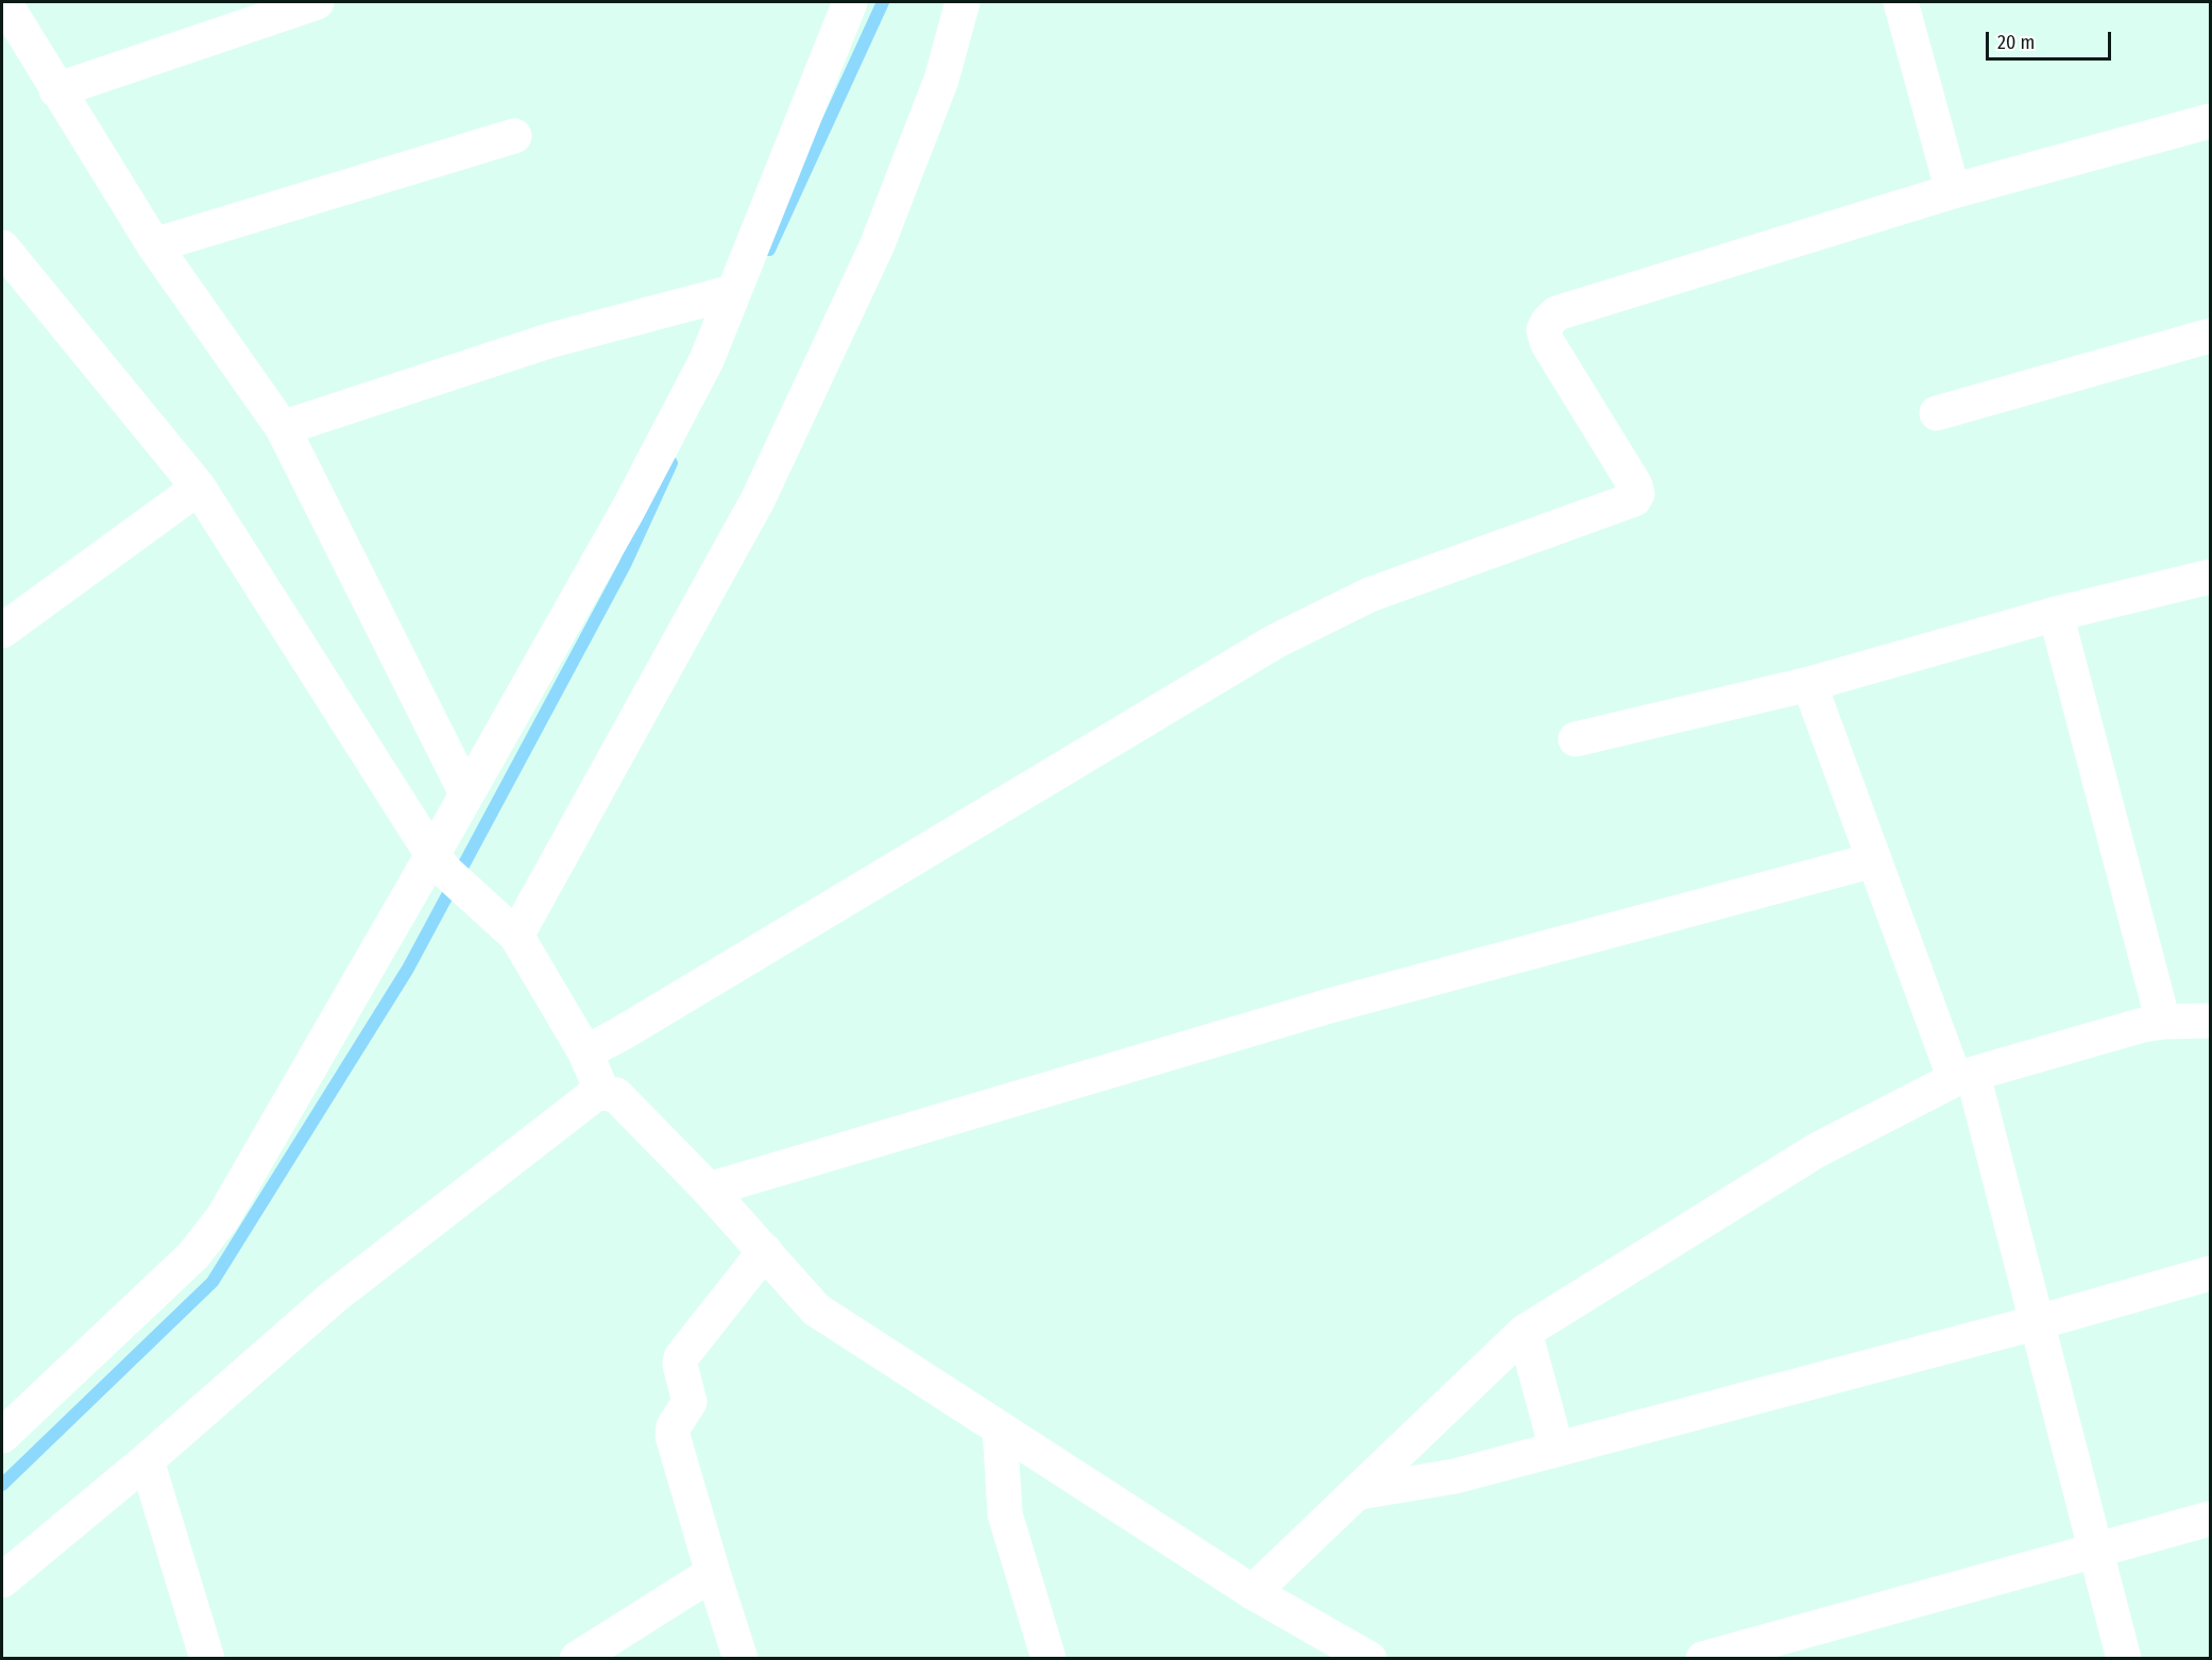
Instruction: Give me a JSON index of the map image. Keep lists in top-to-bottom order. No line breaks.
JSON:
{"scale_bar":"20 m"}
